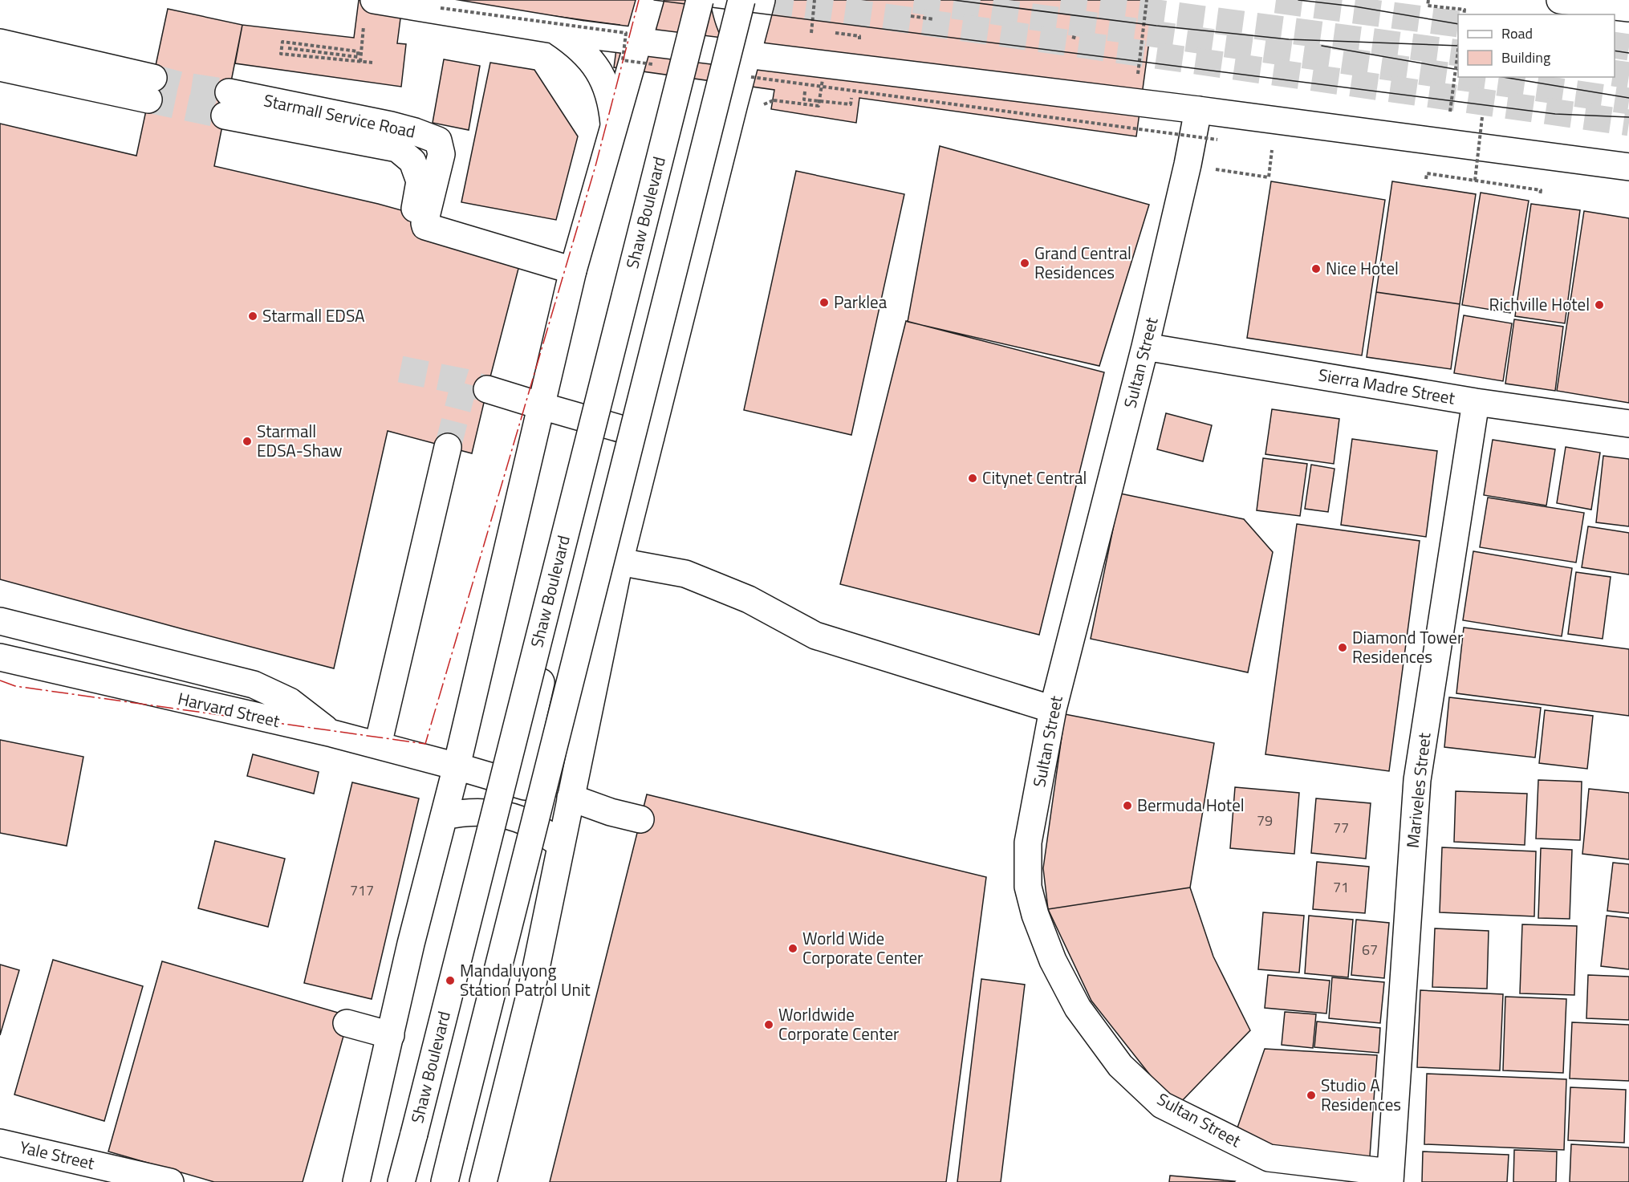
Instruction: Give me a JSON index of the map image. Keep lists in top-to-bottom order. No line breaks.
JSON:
{"streets":{"main road":["Starmall Service Road","Shaw Boulevard","Sultan Street","Sierra Madre Street","Harvard Street","Mariveles Street","Yale Street"]},"crossings":[["Sultan Street","Sierra Madre Street"],["Sultan Street","Mariveles Street"],["Sierra Madre Street","Mariveles Street"]],"places":["Grand Central Residences","Nice Hotel","Parklea","Richville Hotel","Starmall EDSA","Starmall EDSA-Shaw","Citynet Central","Diamond Tower Residences","Bermuda Hotel","World Wide Corporate Center","Mandaluyong Station Patrol Unit","Worldwide Corporate Center","Studio A Residences"],"house_numbers":["79","77","71","717","67"],"legend":["Road","Building"]}
